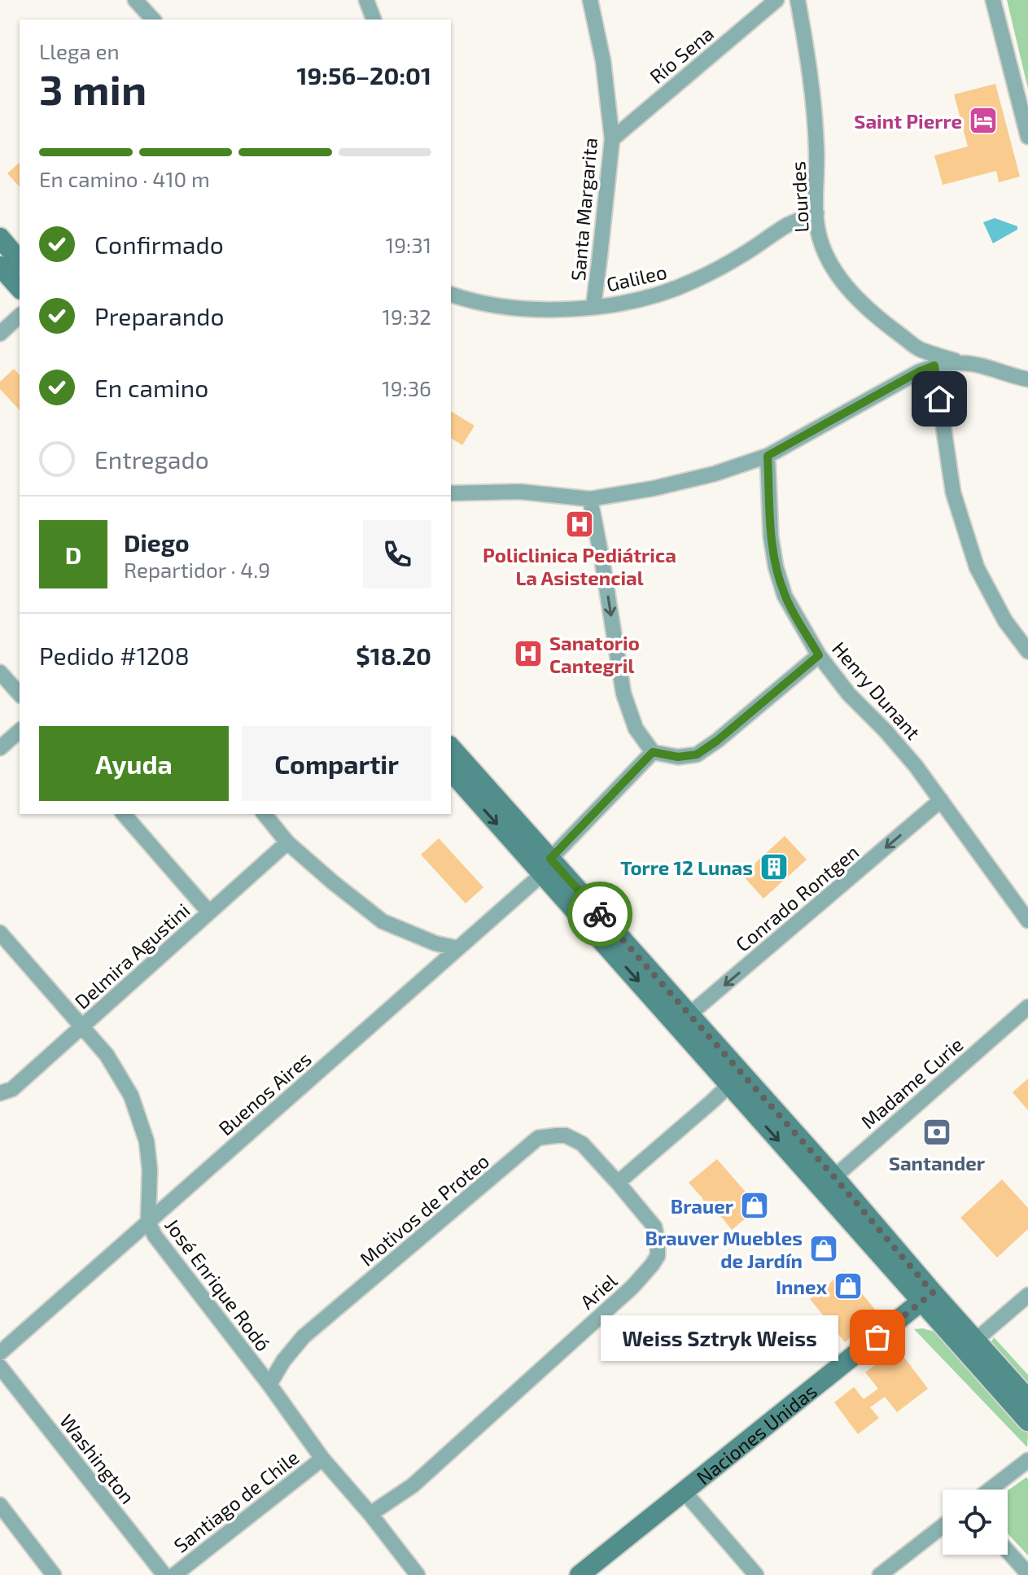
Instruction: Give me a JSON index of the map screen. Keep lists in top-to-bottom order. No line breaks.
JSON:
{"streets":{"main road":["Naciones Unidas"],"street":["Río Sena","Lourdes","Santa Margarita","Galileo","Henry Dunant","Conrado Rontgen","Delmira Agustini","Madame Curie","Buenos Aires","Motivos de Proteo","José Enrique Rodó","Ariel","Washington","Santiago de Chile"]},"crossings":[["Río Sena","Santa Margarita"],["Lourdes","Galileo"],["Santa Margarita","Galileo"],["Henry Dunant","Conrado Rontgen"],["Delmira Agustini","José Enrique Rodó"],["Buenos Aires","José Enrique Rodó"],["Motivos de Proteo","José Enrique Rodó"],["Motivos de Proteo","Ariel"],["José Enrique Rodó","Ariel"],["José Enrique Rodó","Santiago de Chile"]],"one_way":["Conrado Rontgen"],"places":{"hotel":["Saint Pierre"],"hospital":["Policlinica Pediátrica La Asistencial","Sanatorio Cantegril"],"building":["Torre 12 Lunas"],"bank":["Santander"],"shop":["Brauer","Brauver Muebles de Jardín","Innex"],"other":["Weiss Sztryk Weiss"]},"page":{"heading":["3 min","Llega en","19:56–20:01"],"panel":["Diego","Repartidor · 4.9","Pedido #1208","$18.20"],"bar":"En camino · 410 m","list":[["Confirmado","19:31"],["Preparando","19:32"],["En camino","19:36"],"Entregado"],"round":"D","buttons":["Ayuda","Compartir"],"bubble":"Weiss Sztryk Weiss"}}
